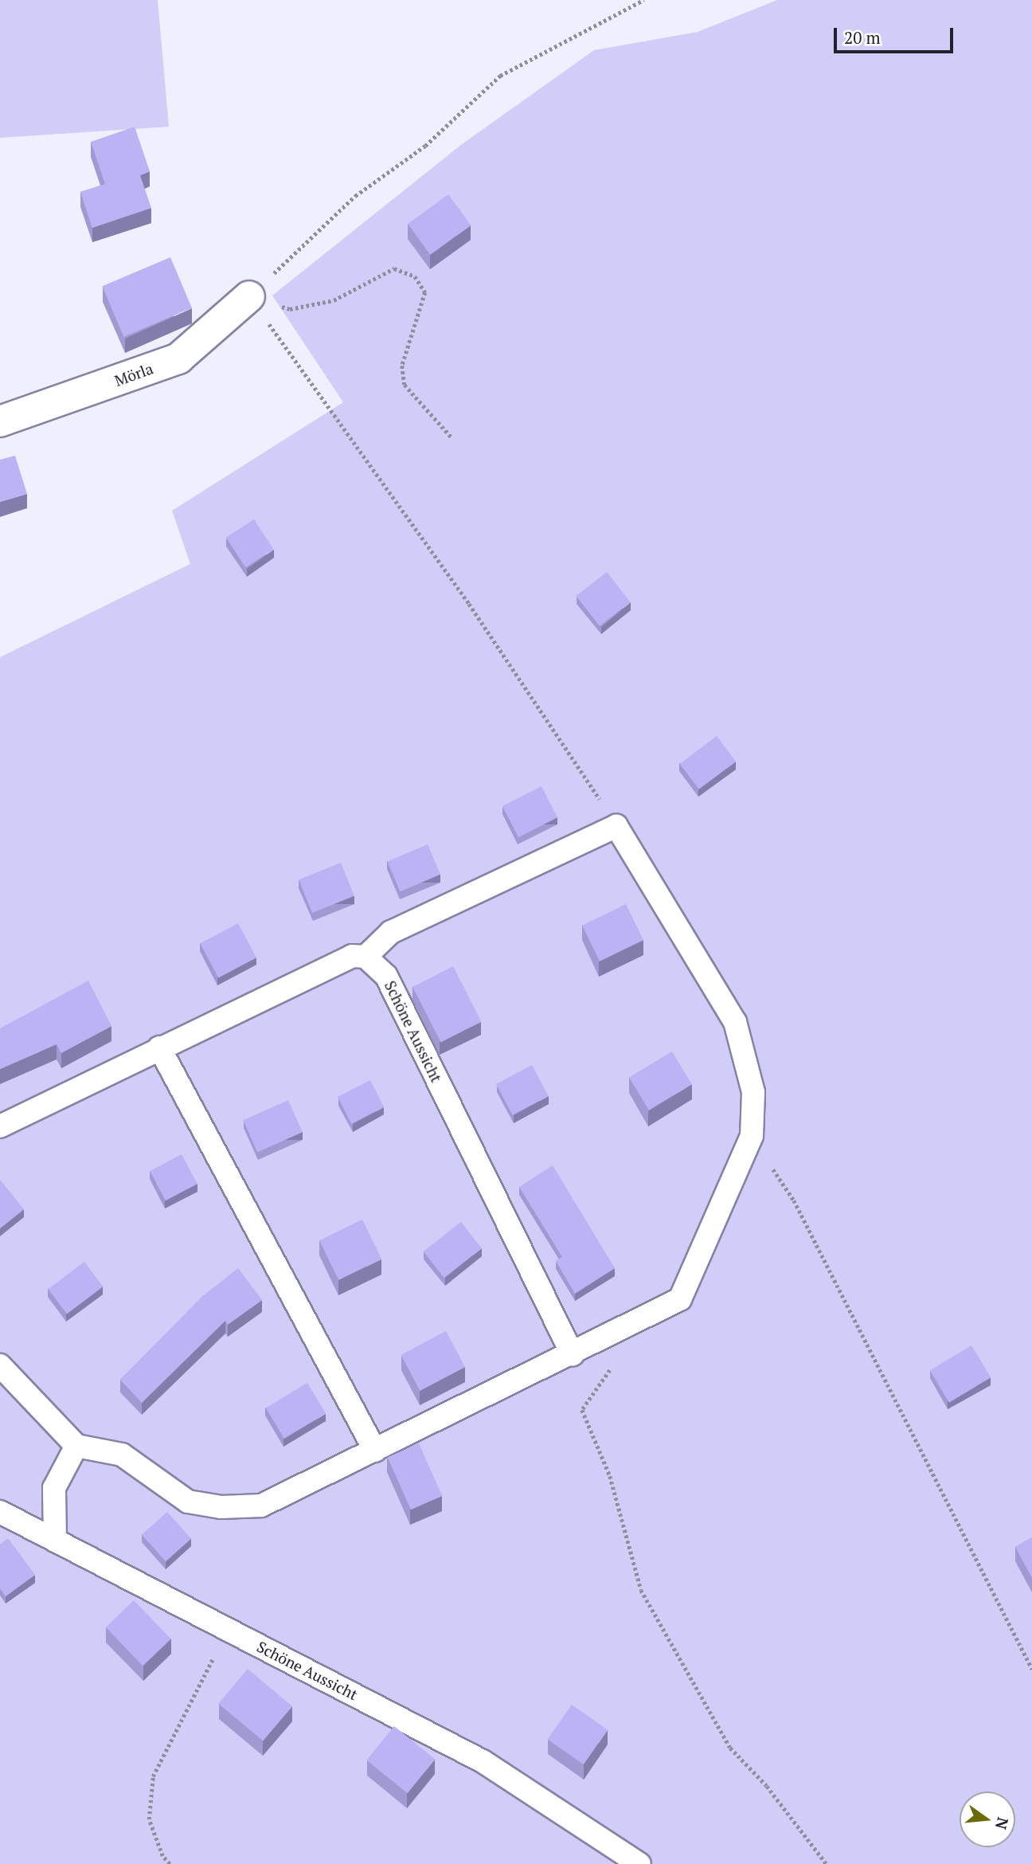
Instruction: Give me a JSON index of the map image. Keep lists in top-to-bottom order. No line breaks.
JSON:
{"streets":{"street":["Mörla"],"lane":["Schöne Aussicht"]},"scale_bar":"20 m","north":"right"}
